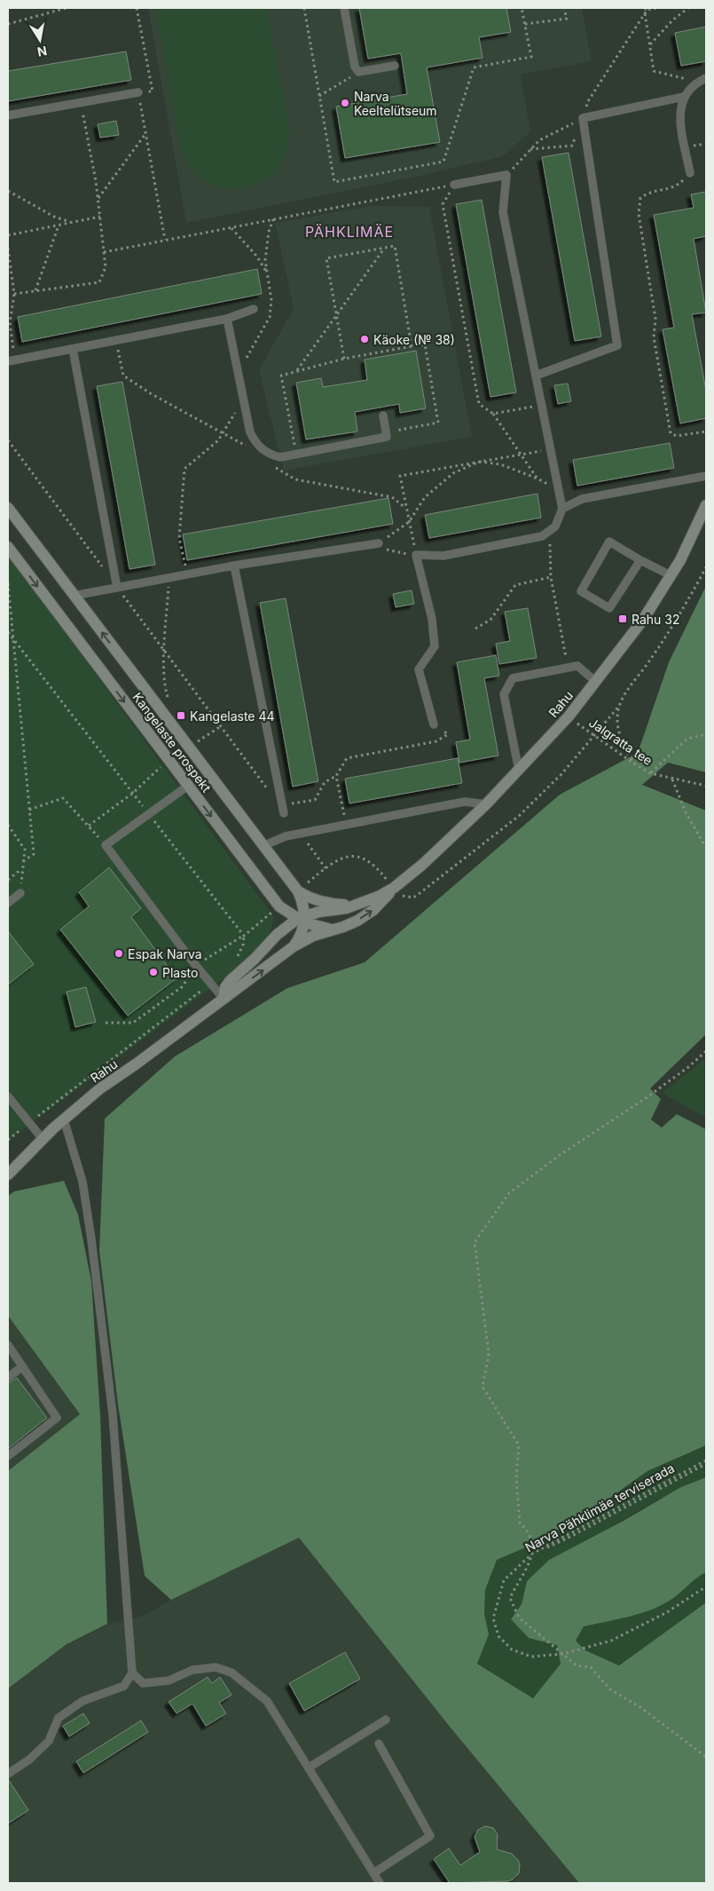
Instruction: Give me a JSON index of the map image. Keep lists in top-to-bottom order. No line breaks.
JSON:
{"streets":{"main road":["Rahu","Kangelaste prospekt"],"path":["Jalgratta tee","Narva Pähklimäe terviserada"]},"crossings":[["Rahu","Jalgratta tee"],["Rahu","Kangelaste prospekt"]],"districts":["PÄHKLIMÄE"],"places":{"other":["Narva Keeltelütseum","Käoke (№ 38)","Espak Narva","Plasto"],"transit":["Rahu 32","Kangelaste 44"]},"north":"bottom"}
